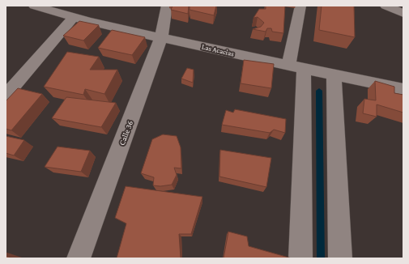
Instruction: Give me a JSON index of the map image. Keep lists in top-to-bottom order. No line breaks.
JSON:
{"streets":{"street":["Las Acacias","Calle 36"]},"crossings":[["Las Acacias","Calle 36"]]}
